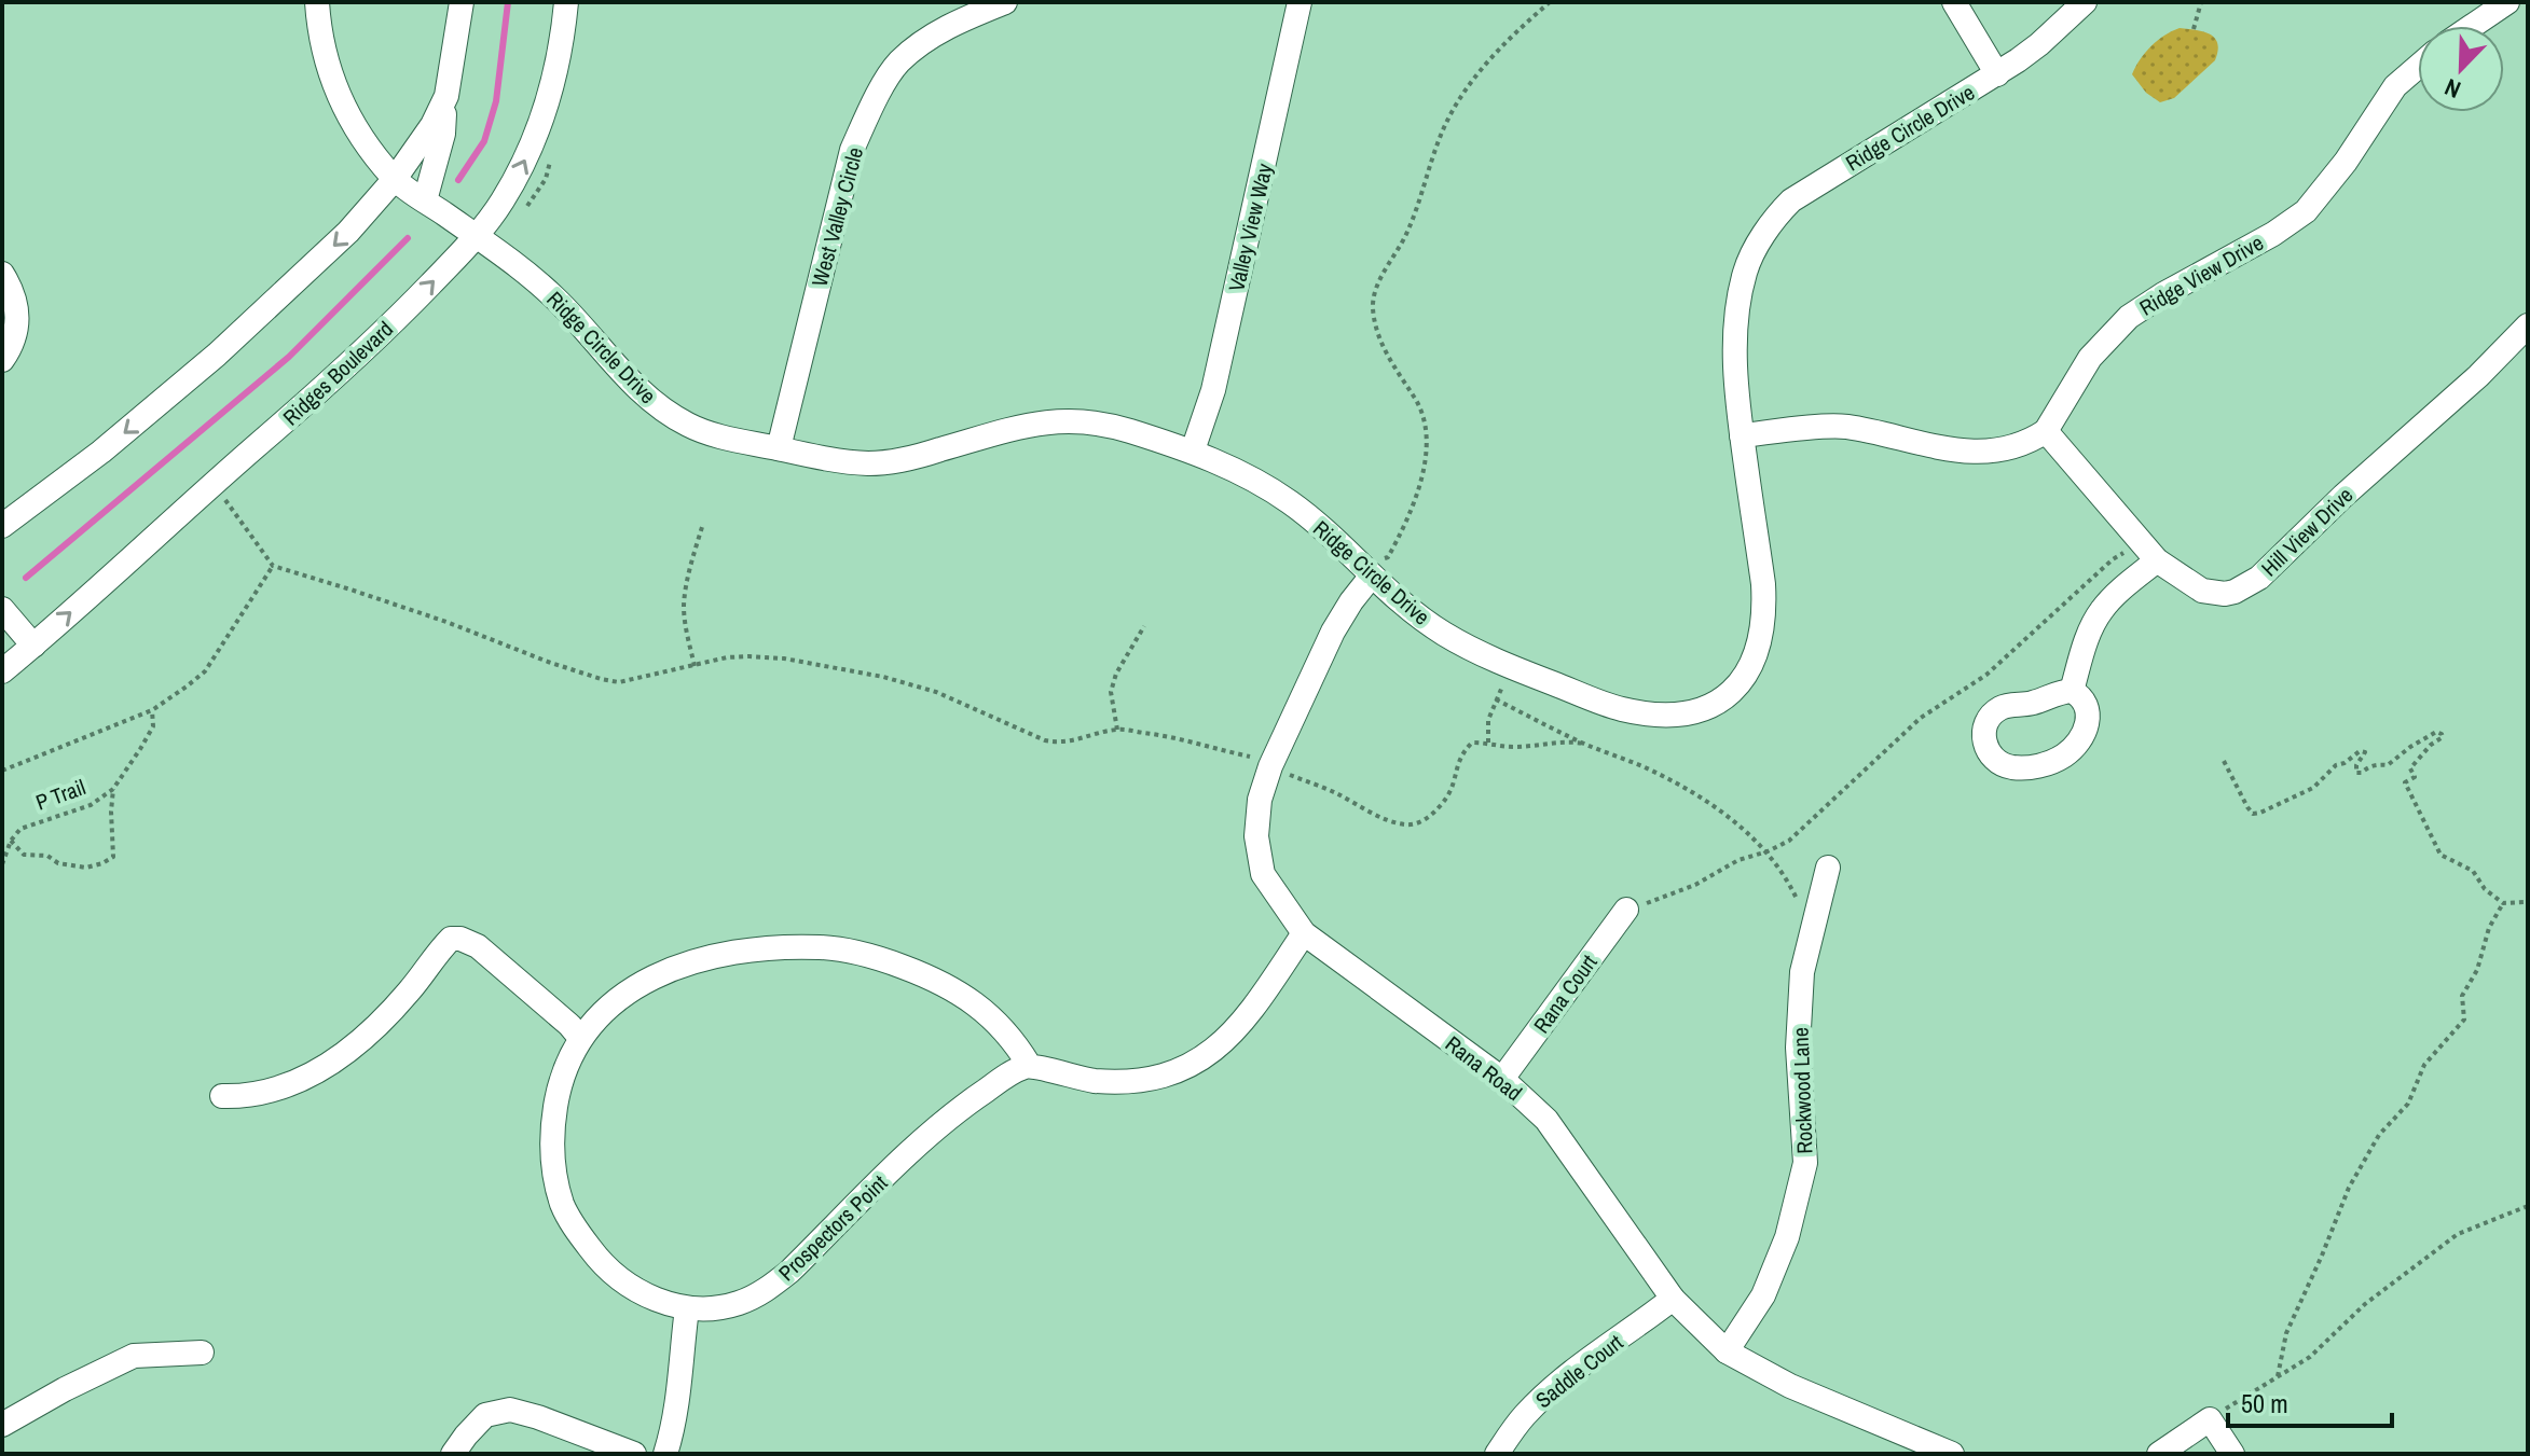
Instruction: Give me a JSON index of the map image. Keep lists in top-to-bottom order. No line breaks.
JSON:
{"streets":{"street":["Ridge Circle Drive","West Valley Circle","Valley View Way","Ridge View Drive","Ridges Boulevard","Hill View Drive","Rana Court","Rana Road","Rockwood Lane","Prospectors Point","Saddle Court"],"path":["P Trail"]},"crossings":[["Ridge Circle Drive","West Valley Circle"],["Ridge Circle Drive","Valley View Way"],["Ridge Circle Drive","Ridges Boulevard"],["Ridge Circle Drive","Rana Road"],["Ridge View Drive","Hill View Drive"],["Rana Court","Rana Road"],["Rana Road","Rockwood Lane"],["Rana Road","Saddle Court"]],"scale_bar":"50 m","north":"bottom left"}
